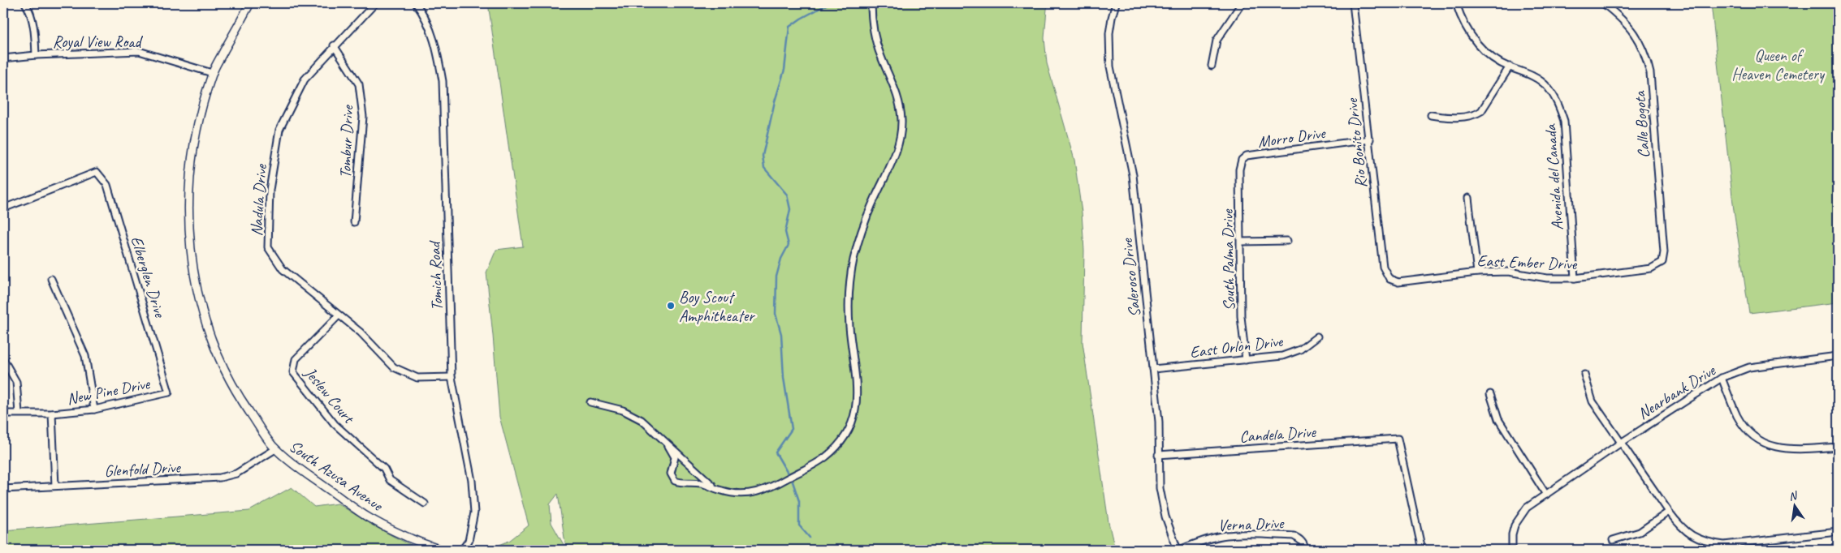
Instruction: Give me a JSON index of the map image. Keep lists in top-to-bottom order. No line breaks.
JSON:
{"streets":{"street":["Royal View Road","Calle Bogota","Morro Drive","Tombur Drive","Rio Bonito Drive","Avenida del Canada","Nadula Drive","South Palma Drive","East Ember Drive","Elberglen Drive","Tomich Road","Saleroso Drive","East Orlon Drive","New Pine Drive","Nearbank Drive","Jeslew Court","Candela Drive","Glenfold Drive","South Azusa Avenue","Verna Drive"]},"crossings":[["Royal View Road","South Azusa Avenue"],["Calle Bogota","East Ember Drive"],["Morro Drive","Rio Bonito Drive"],["Morro Drive","South Palma Drive"],["Tombur Drive","Nadula Drive"],["Rio Bonito Drive","East Ember Drive"],["Avenida del Canada","East Ember Drive"],["Nadula Drive","Tomich Road"],["Nadula Drive","Jeslew Court"],["South Palma Drive","East Orlon Drive"],["Elberglen Drive","New Pine Drive"],["Saleroso Drive","East Orlon Drive"],["Saleroso Drive","Candela Drive"],["Saleroso Drive","Verna Drive"],["New Pine Drive","Glenfold Drive"],["Glenfold Drive","South Azusa Avenue"]],"parks":["Queen of Heaven Cemetery"],"places":["Boy Scout Amphitheater"],"north":"top"}
